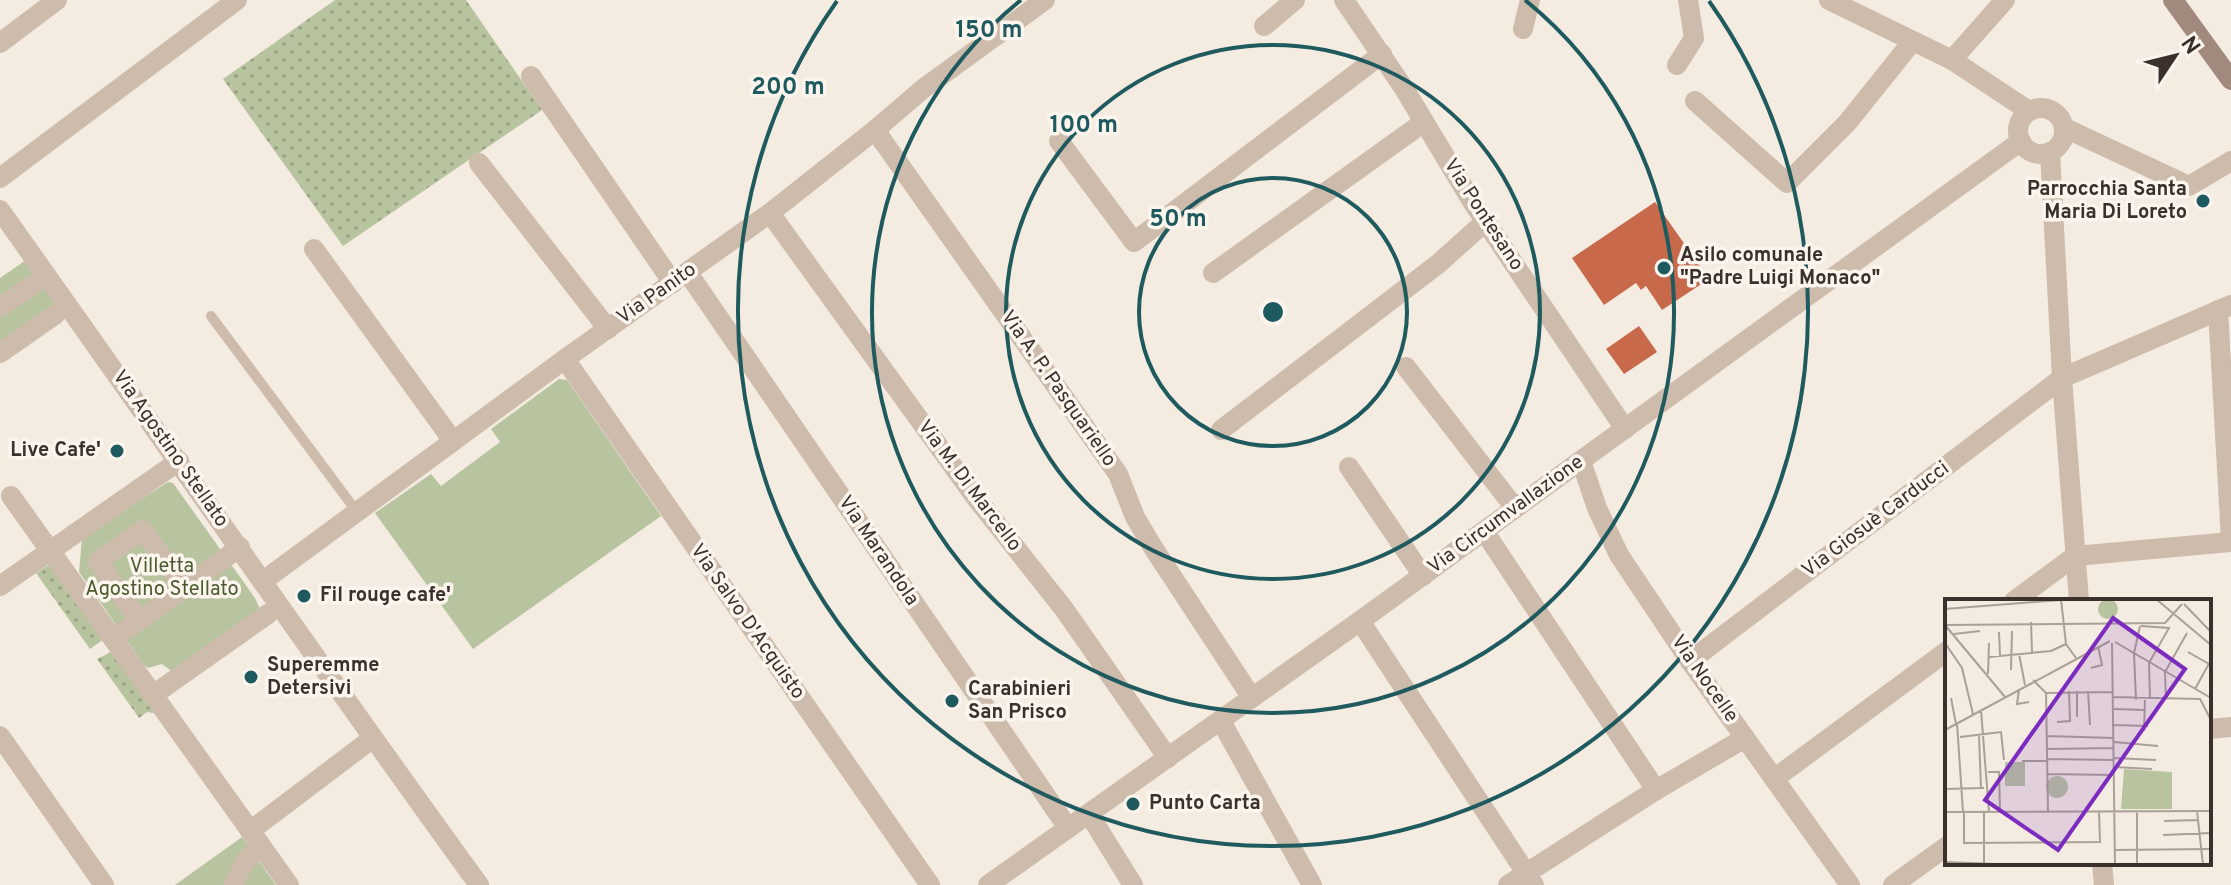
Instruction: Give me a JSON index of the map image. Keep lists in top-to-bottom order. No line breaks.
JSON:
{"streets":{"street":["Via Pontesano","Via Panito","Via A. P. Pasquariello","Via Agostino Stellato","Via M. Di Marcello","Via Circumvallazione","Via Giosuè Carducci","Via Marandola","Via Salvo D'Acquisto","Via Nocelle"]},"crossings":[["Via Pontesano","Via Circumvallazione"],["Via Panito","Via A. P. Pasquariello"],["Via Panito","Via Agostino Stellato"],["Via Panito","Via M. Di Marcello"],["Via Panito","Via Marandola"],["Via Panito","Via Salvo D'Acquisto"],["Via A. P. Pasquariello","Via Circumvallazione"],["Via M. Di Marcello","Via Circumvallazione"],["Via Circumvallazione","Via Marandola"],["Via Circumvallazione","Via Nocelle"],["Via Giosuè Carducci","Via Nocelle"]],"parks":["Villetta Agostino Stellato"],"places":["Parrocchia Santa Maria Di Loreto","Asilo comunale \"Padre Luigi Monaco\"","Live Cafe'","Fil rouge cafe'","Superemme Detersivi","Carabinieri San Prisco","Punto Carta"],"north":"top right","rings":["150 m","200 m","100 m","50 m"]}
